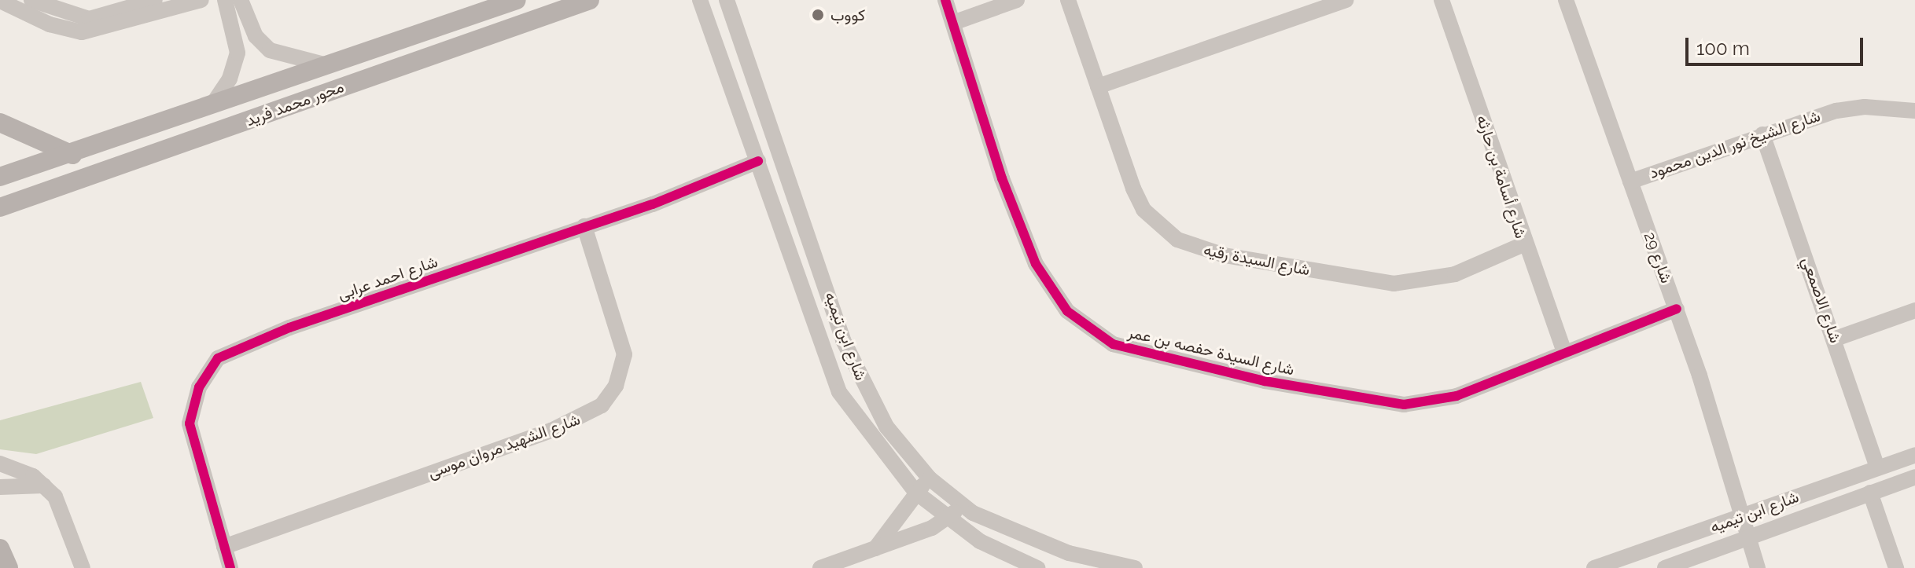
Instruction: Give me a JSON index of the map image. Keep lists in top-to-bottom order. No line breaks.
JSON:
{"streets":{"main road":["محور محمد فريد"],"street":["شارع الشيخ نور الدين محمود","شارع أسامة بن حارثه","شارع 29","شارع السيدة رقيه","شارع احمد عرابى","شارع الاصمعي","شارع ابن تيميه","شارع السيدة حفصه بن عمر","شارع الشهيد مروان موسى"]},"crossings":[["شارع الشيخ نور الدين محمود","شارع 29"],["شارع الشيخ نور الدين محمود","شارع الاصمعي"],["شارع أسامة بن حارثه","شارع السيدة رقيه"],["شارع أسامة بن حارثه","شارع السيدة حفصه بن عمر"],["شارع 29","شارع ابن تيميه"],["شارع 29","شارع السيدة حفصه بن عمر"],["شارع احمد عرابى","شارع ابن تيميه"],["شارع احمد عرابى","شارع الشهيد مروان موسى"],["شارع الاصمعي","شارع ابن تيميه"]],"places":["كووب"],"scale_bar":"100 m"}
